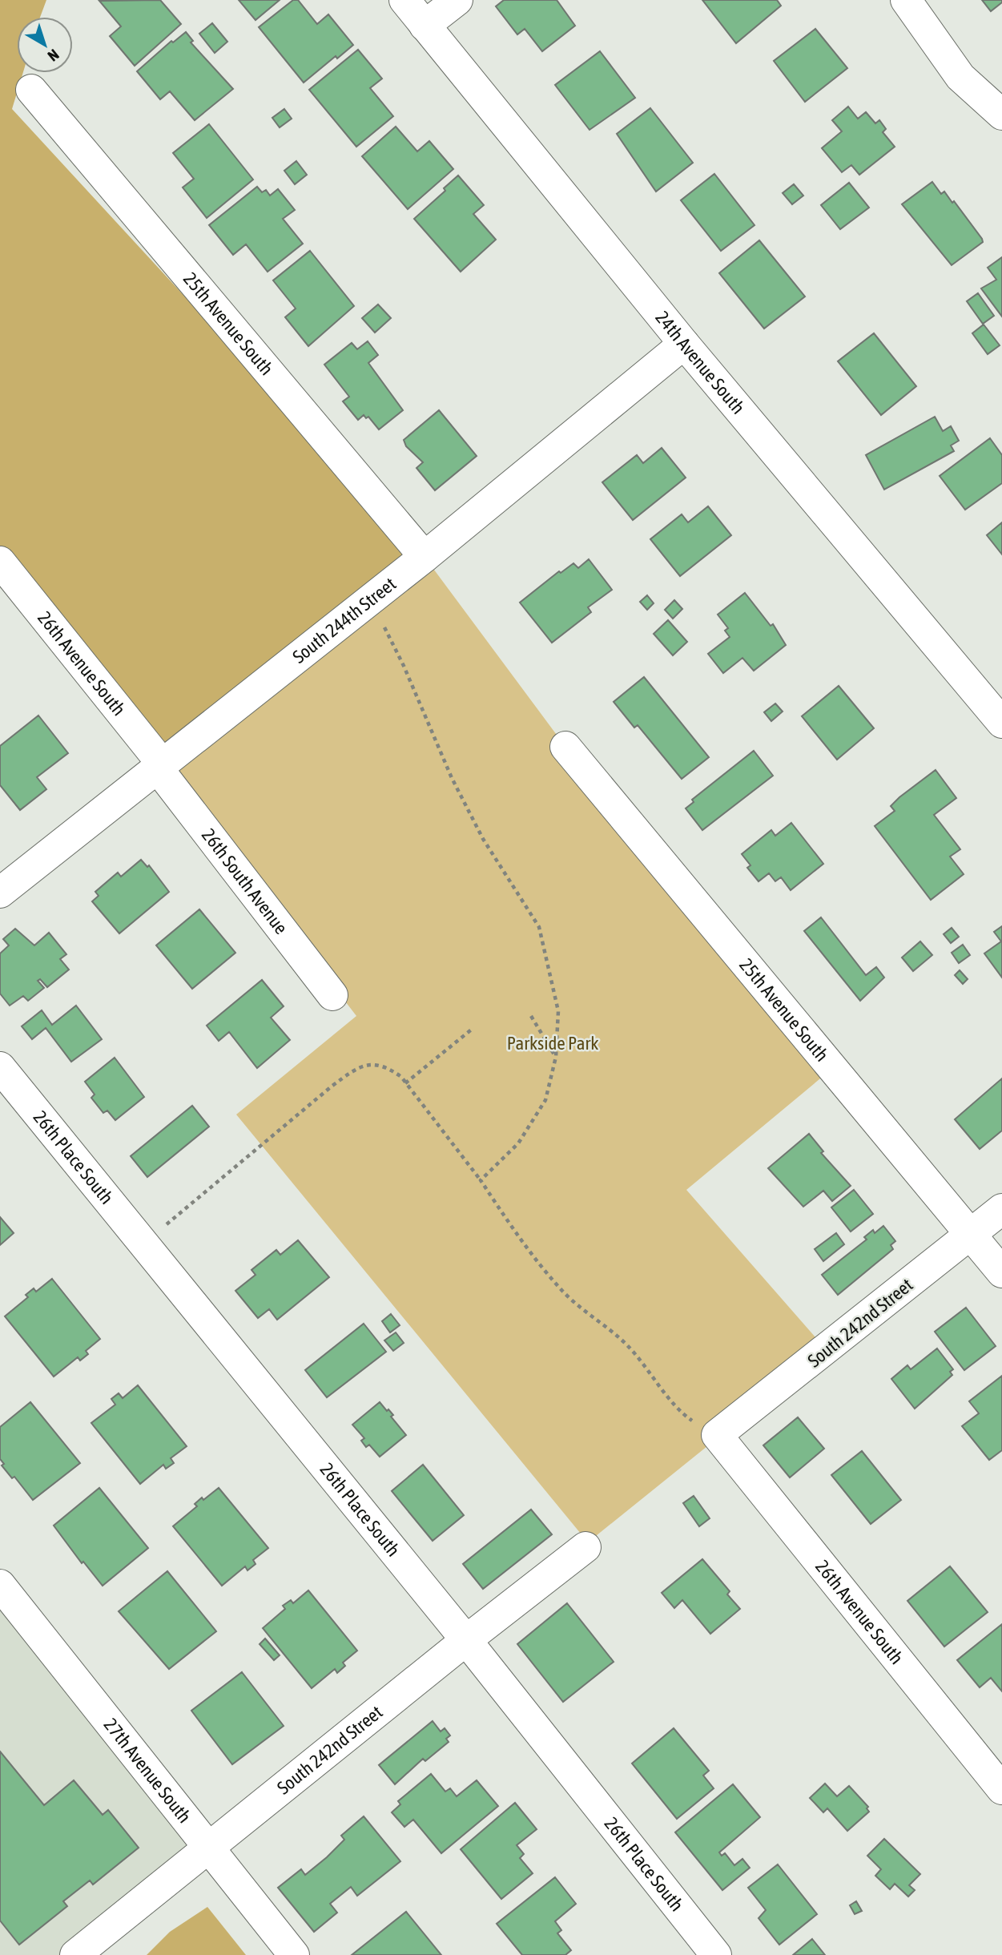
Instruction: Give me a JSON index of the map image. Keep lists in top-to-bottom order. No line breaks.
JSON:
{"streets":{"street":["25th Avenue South","24th Avenue South","South 244th Street","26th Avenue South","26th South Avenue","26th Place South","South 242nd Street","27th Avenue South"]},"crossings":[["25th Avenue South","South 244th Street"],["25th Avenue South","South 242nd Street"],["24th Avenue South","South 244th Street"],["South 244th Street","26th Avenue South"],["South 244th Street","26th South Avenue"],["26th Avenue South","26th South Avenue"],["26th Avenue South","South 242nd Street"],["26th Place South","South 242nd Street"],["South 242nd Street","27th Avenue South"]],"parks":["Parkside Park"],"north":"bottom right"}
